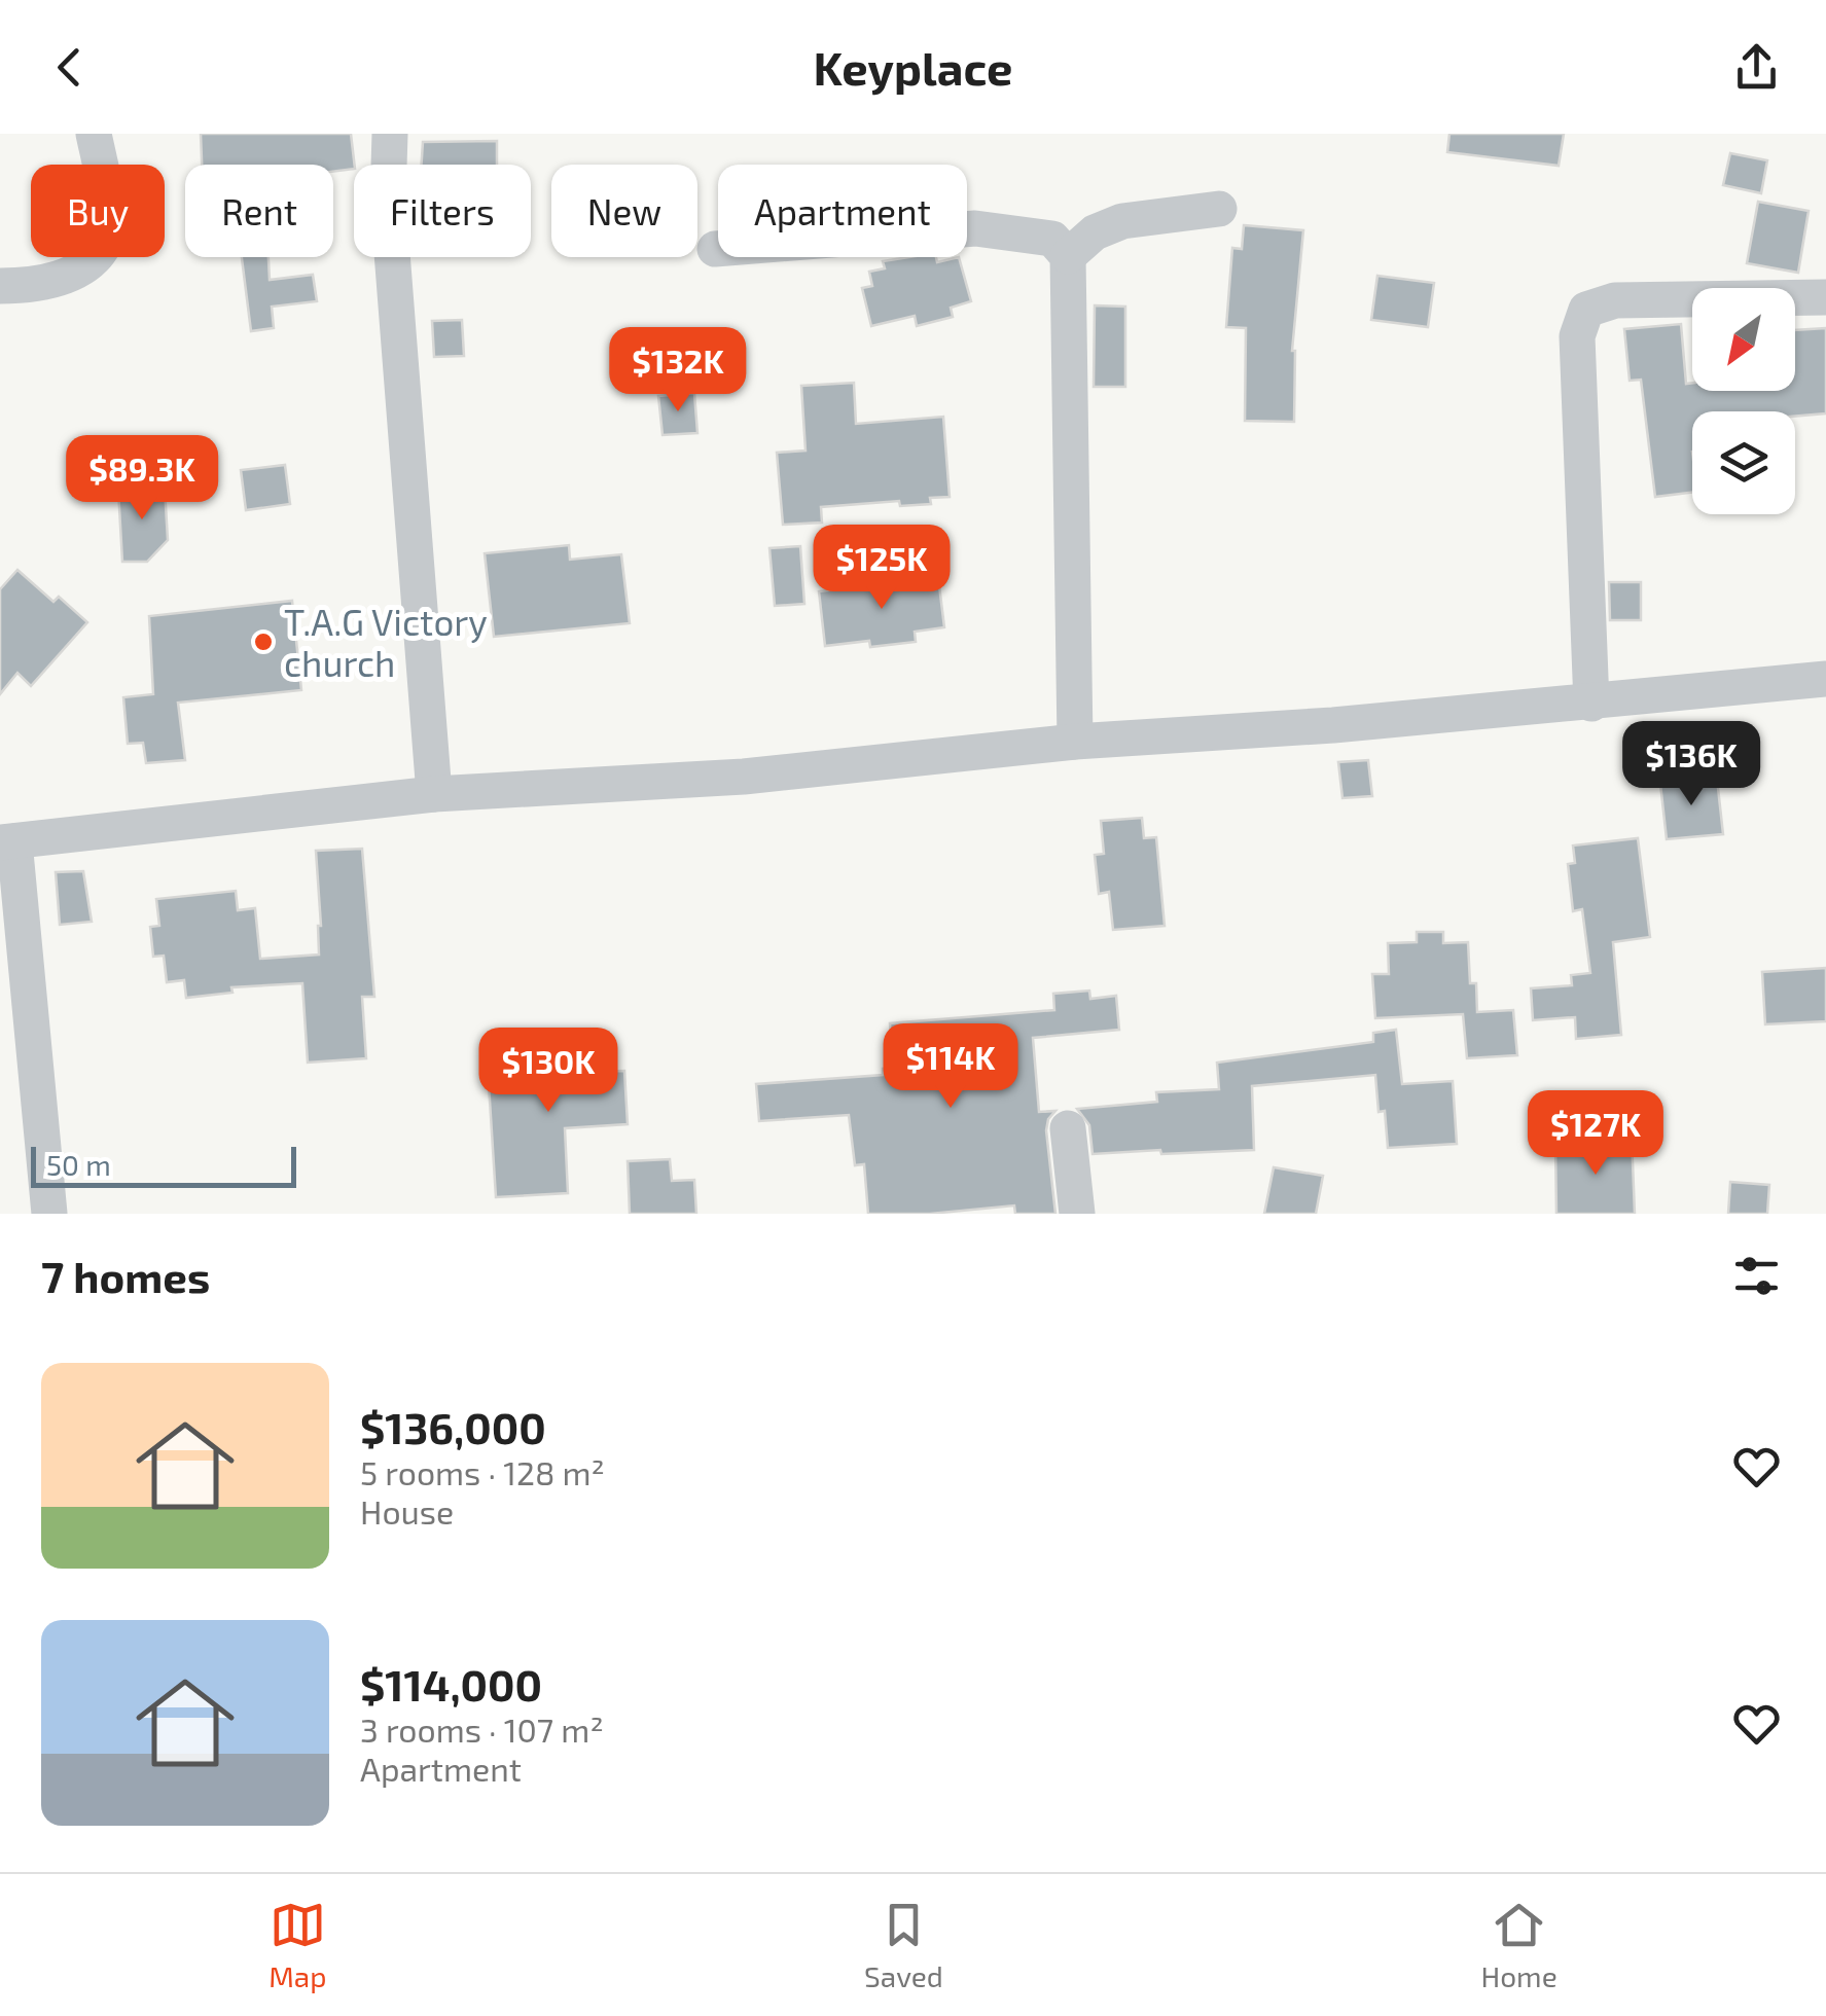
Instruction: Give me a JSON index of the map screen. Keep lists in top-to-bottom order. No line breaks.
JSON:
{"places":["T.A.G Victory church"],"scale_bar":"50 m","north":"bottom left","page":{"header":"Keyplace","chip":["Buy","Rent","Filters","New","Apartment"],"price":["$132K","$89.3K","$125K","$136K","$114K","$130K","$127K"],"scale":"50 m","heading":"7 homes","list":[{"name":"$136,000","note":"5 rooms · 128 m² · House"},{"name":"$114,000","note":"3 rooms · 107 m² · Apartment"}],"tabs":["Map","Saved","Home"]}}
